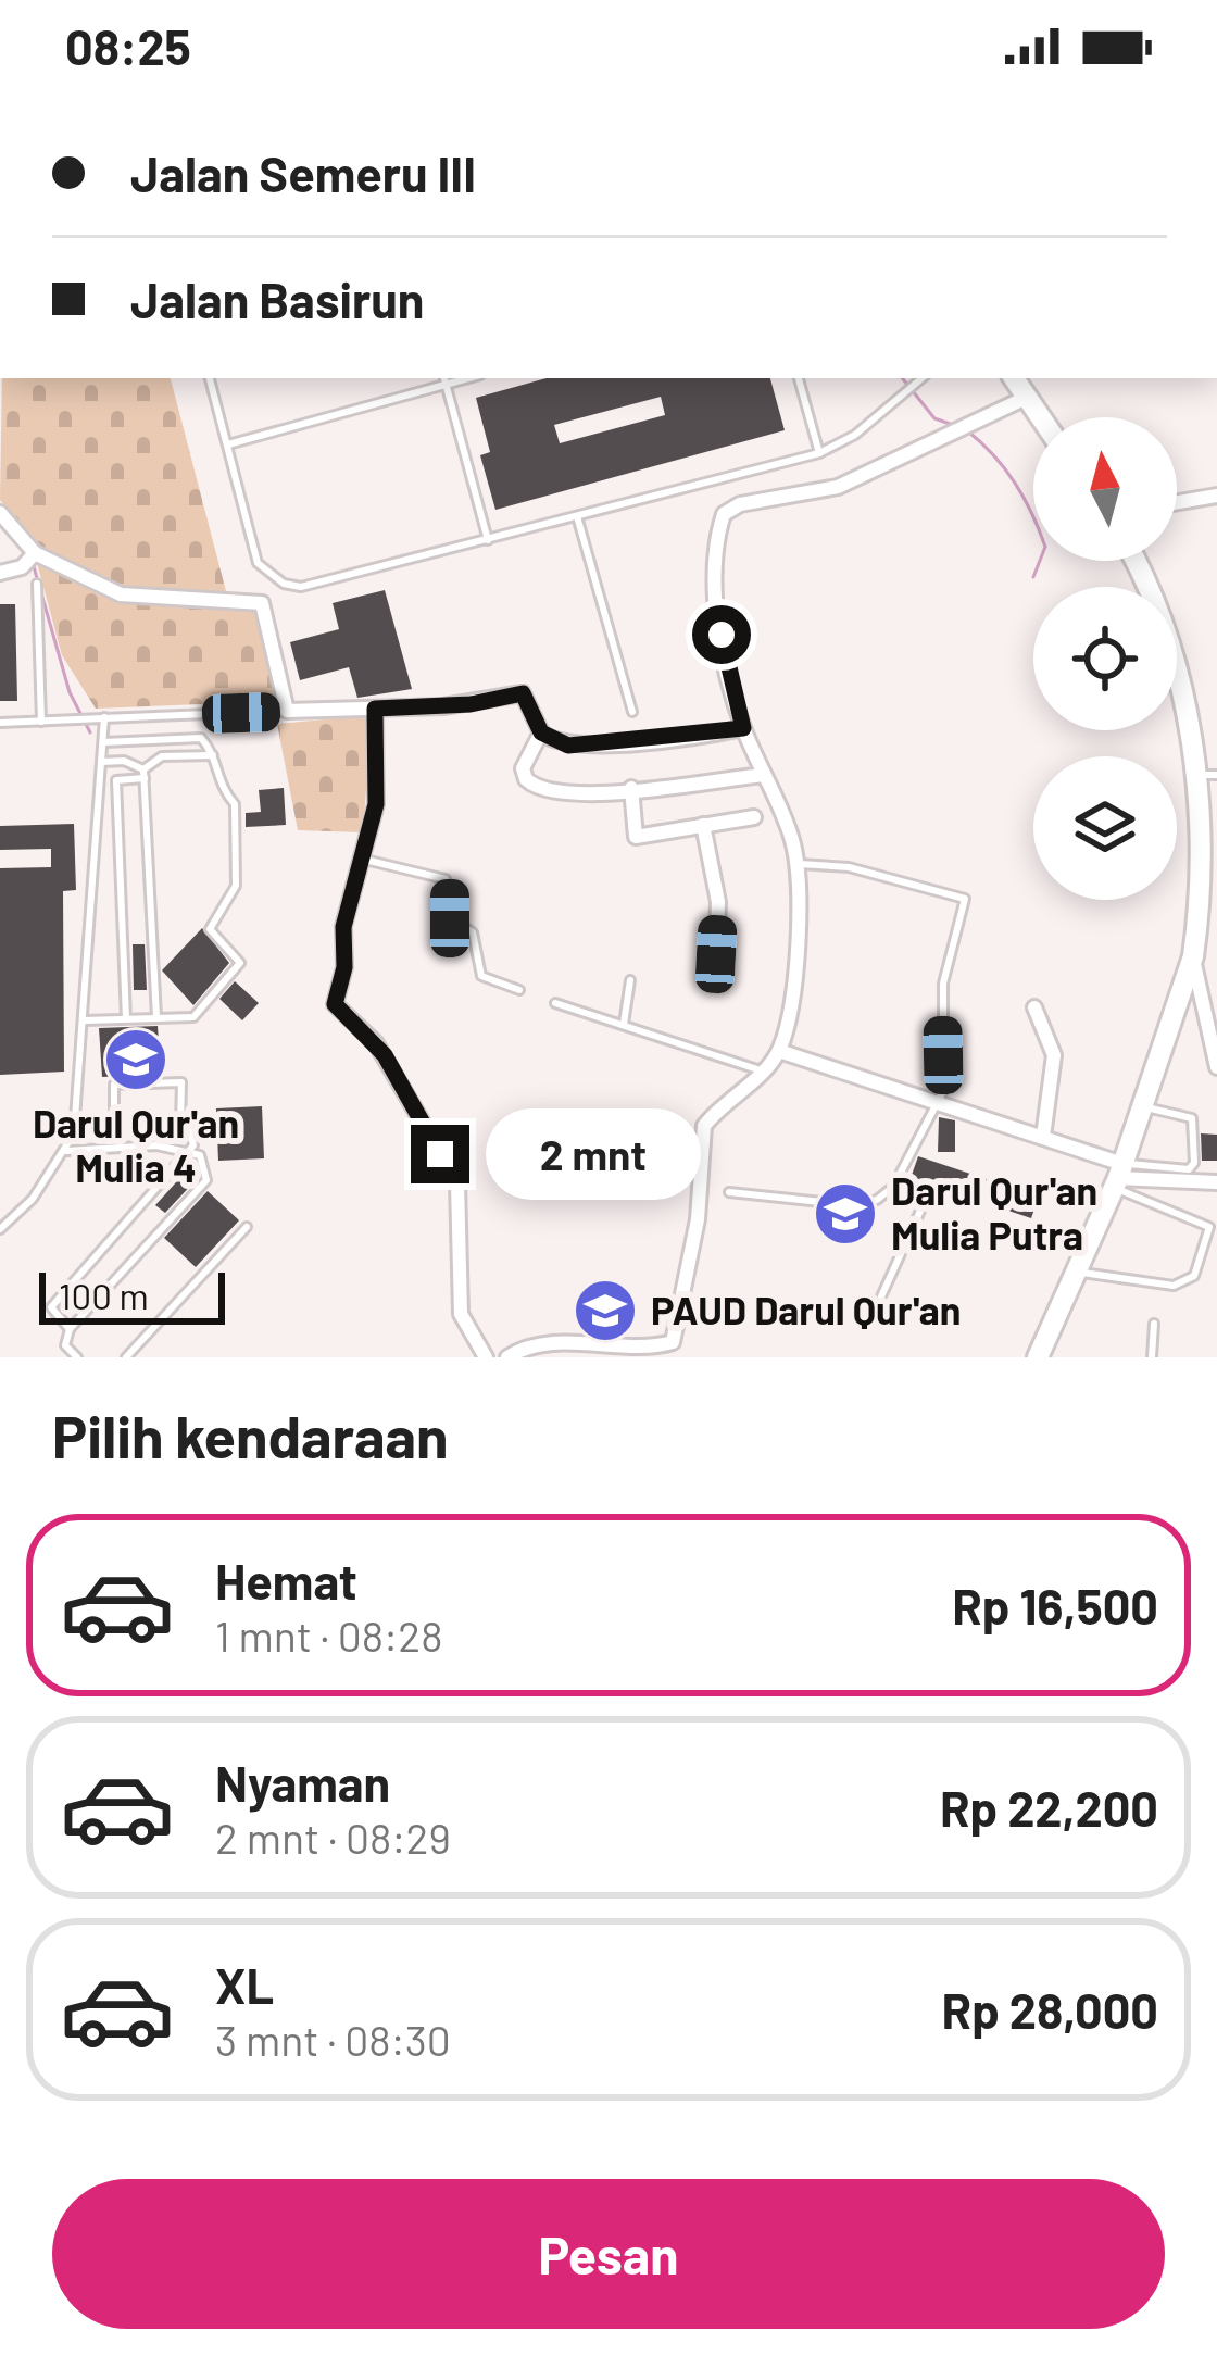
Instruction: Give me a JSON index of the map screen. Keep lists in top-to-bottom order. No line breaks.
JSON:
{"places":{"school or university":["Darul Qur'an Mulia 4","Darul Qur'an Mulia Putra","PAUD Darul Qur'an"]},"scale_bar":"100 m","north":"top","page":{"status":"08:25","banner":["Jalan Semeru III","Jalan Basirun"],"bubble":"2 mnt","scale":"100 m","heading":"Pilih kendaraan","list":[{"name":"Hemat","note":"1 mnt · 08:28","value":"Rp 16,500"},{"name":"Nyaman","note":"2 mnt · 08:29","value":"Rp 22,200"},{"name":"XL","note":"3 mnt · 08:30","value":"Rp 28,000"}],"buttons":"Pesan"}}
